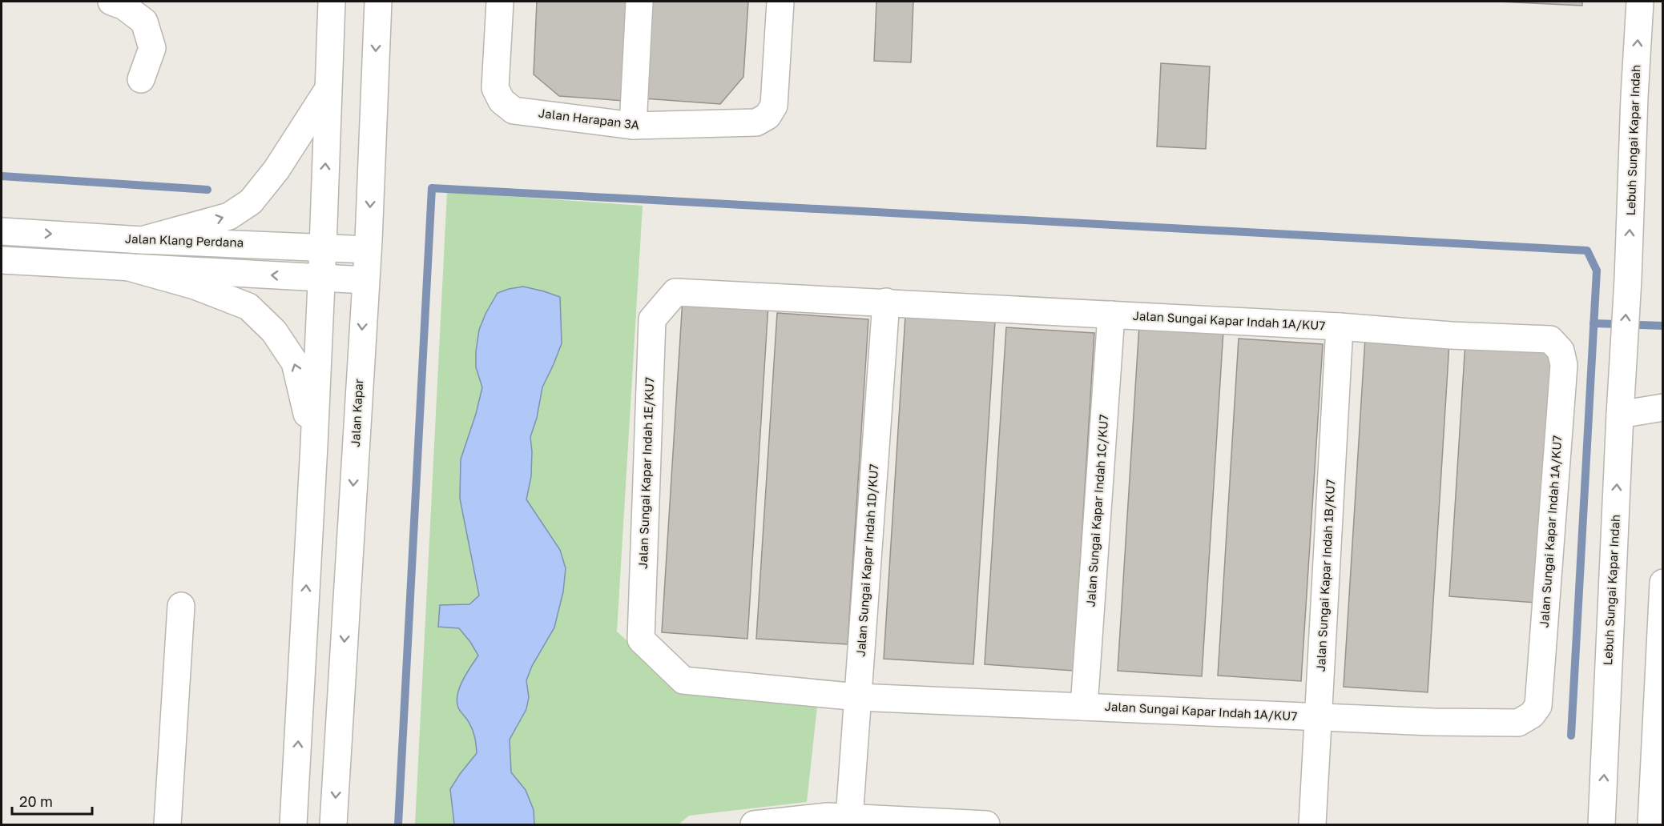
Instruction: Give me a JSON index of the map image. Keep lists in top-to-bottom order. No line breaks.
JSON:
{"streets":{"main road":["Jalan Harapan 3A","Lebuh Sungai Kapar Indah","Jalan Klang Perdana","Jalan Sungai Kapar Indah 1A/KU7","Jalan Kapar","Jalan Sungai Kapar Indah 1E/KU7","Jalan Sungai Kapar Indah 1C/KU7","Jalan Sungai Kapar Indah 1D/KU7","Jalan Sungai Kapar Indah 1B/KU7"]},"crossings":[["Jalan Klang Perdana","Jalan Kapar"],["Jalan Sungai Kapar Indah 1A/KU7","Jalan Sungai Kapar Indah 1E/KU7"],["Jalan Sungai Kapar Indah 1A/KU7","Jalan Sungai Kapar Indah 1C/KU7"],["Jalan Sungai Kapar Indah 1A/KU7","Jalan Sungai Kapar Indah 1D/KU7"],["Jalan Sungai Kapar Indah 1A/KU7","Jalan Sungai Kapar Indah 1B/KU7"],["Jalan Sungai Kapar Indah 1E/KU7","Jalan Sungai Kapar Indah 1D/KU7"]],"one_way":["Lebuh Sungai Kapar Indah"],"scale_bar":"20 m"}
